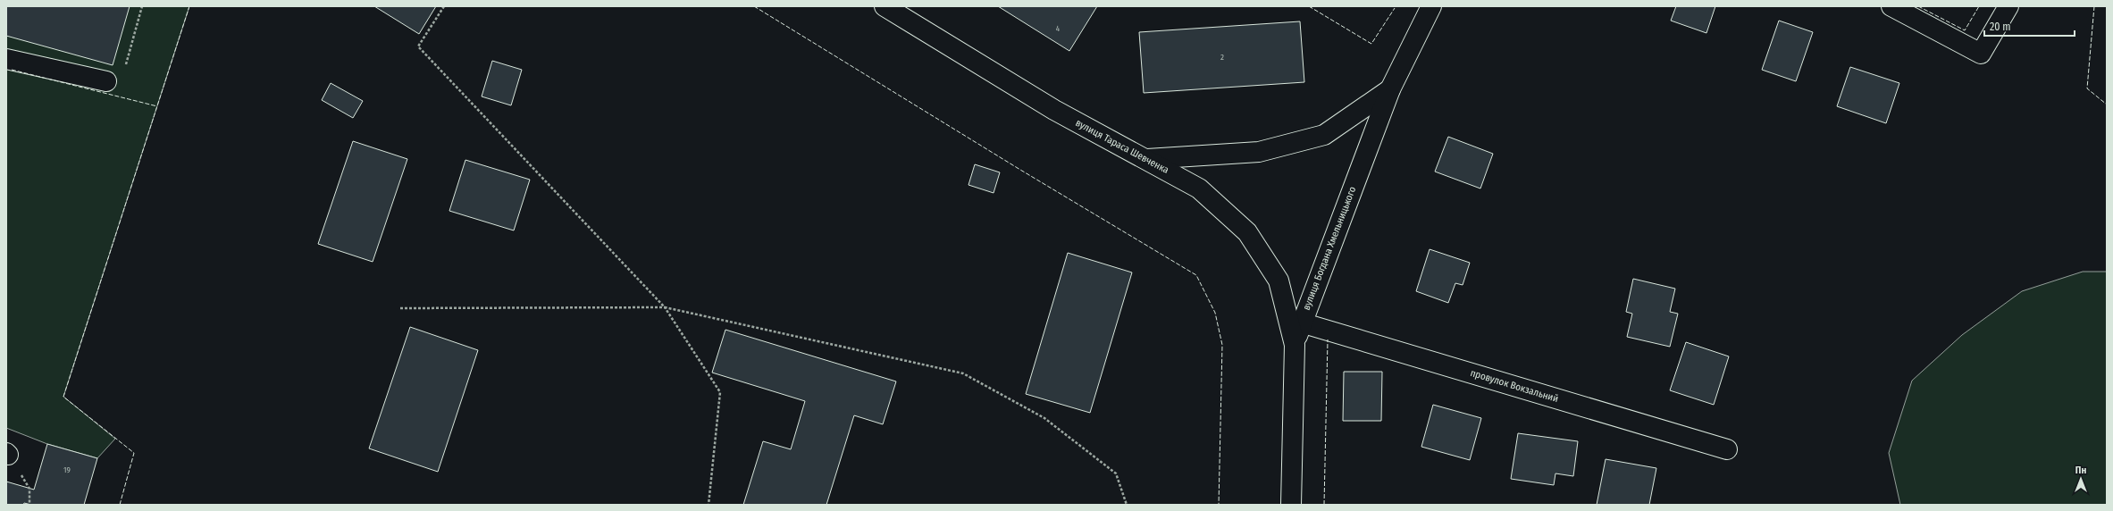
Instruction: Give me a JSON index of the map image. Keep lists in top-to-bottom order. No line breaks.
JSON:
{"streets":{"street":["вулиця Тараса Шевченка","вулиця Богдана Хмельницького","провулок Вокзальний"]},"crossings":[["вулиця Тараса Шевченка","вулиця Богдана Хмельницького"],["вулиця Богдана Хмельницького","провулок Вокзальний"]],"house_numbers":["4","2","19"],"scale_bar":"20 m","north":"top"}
